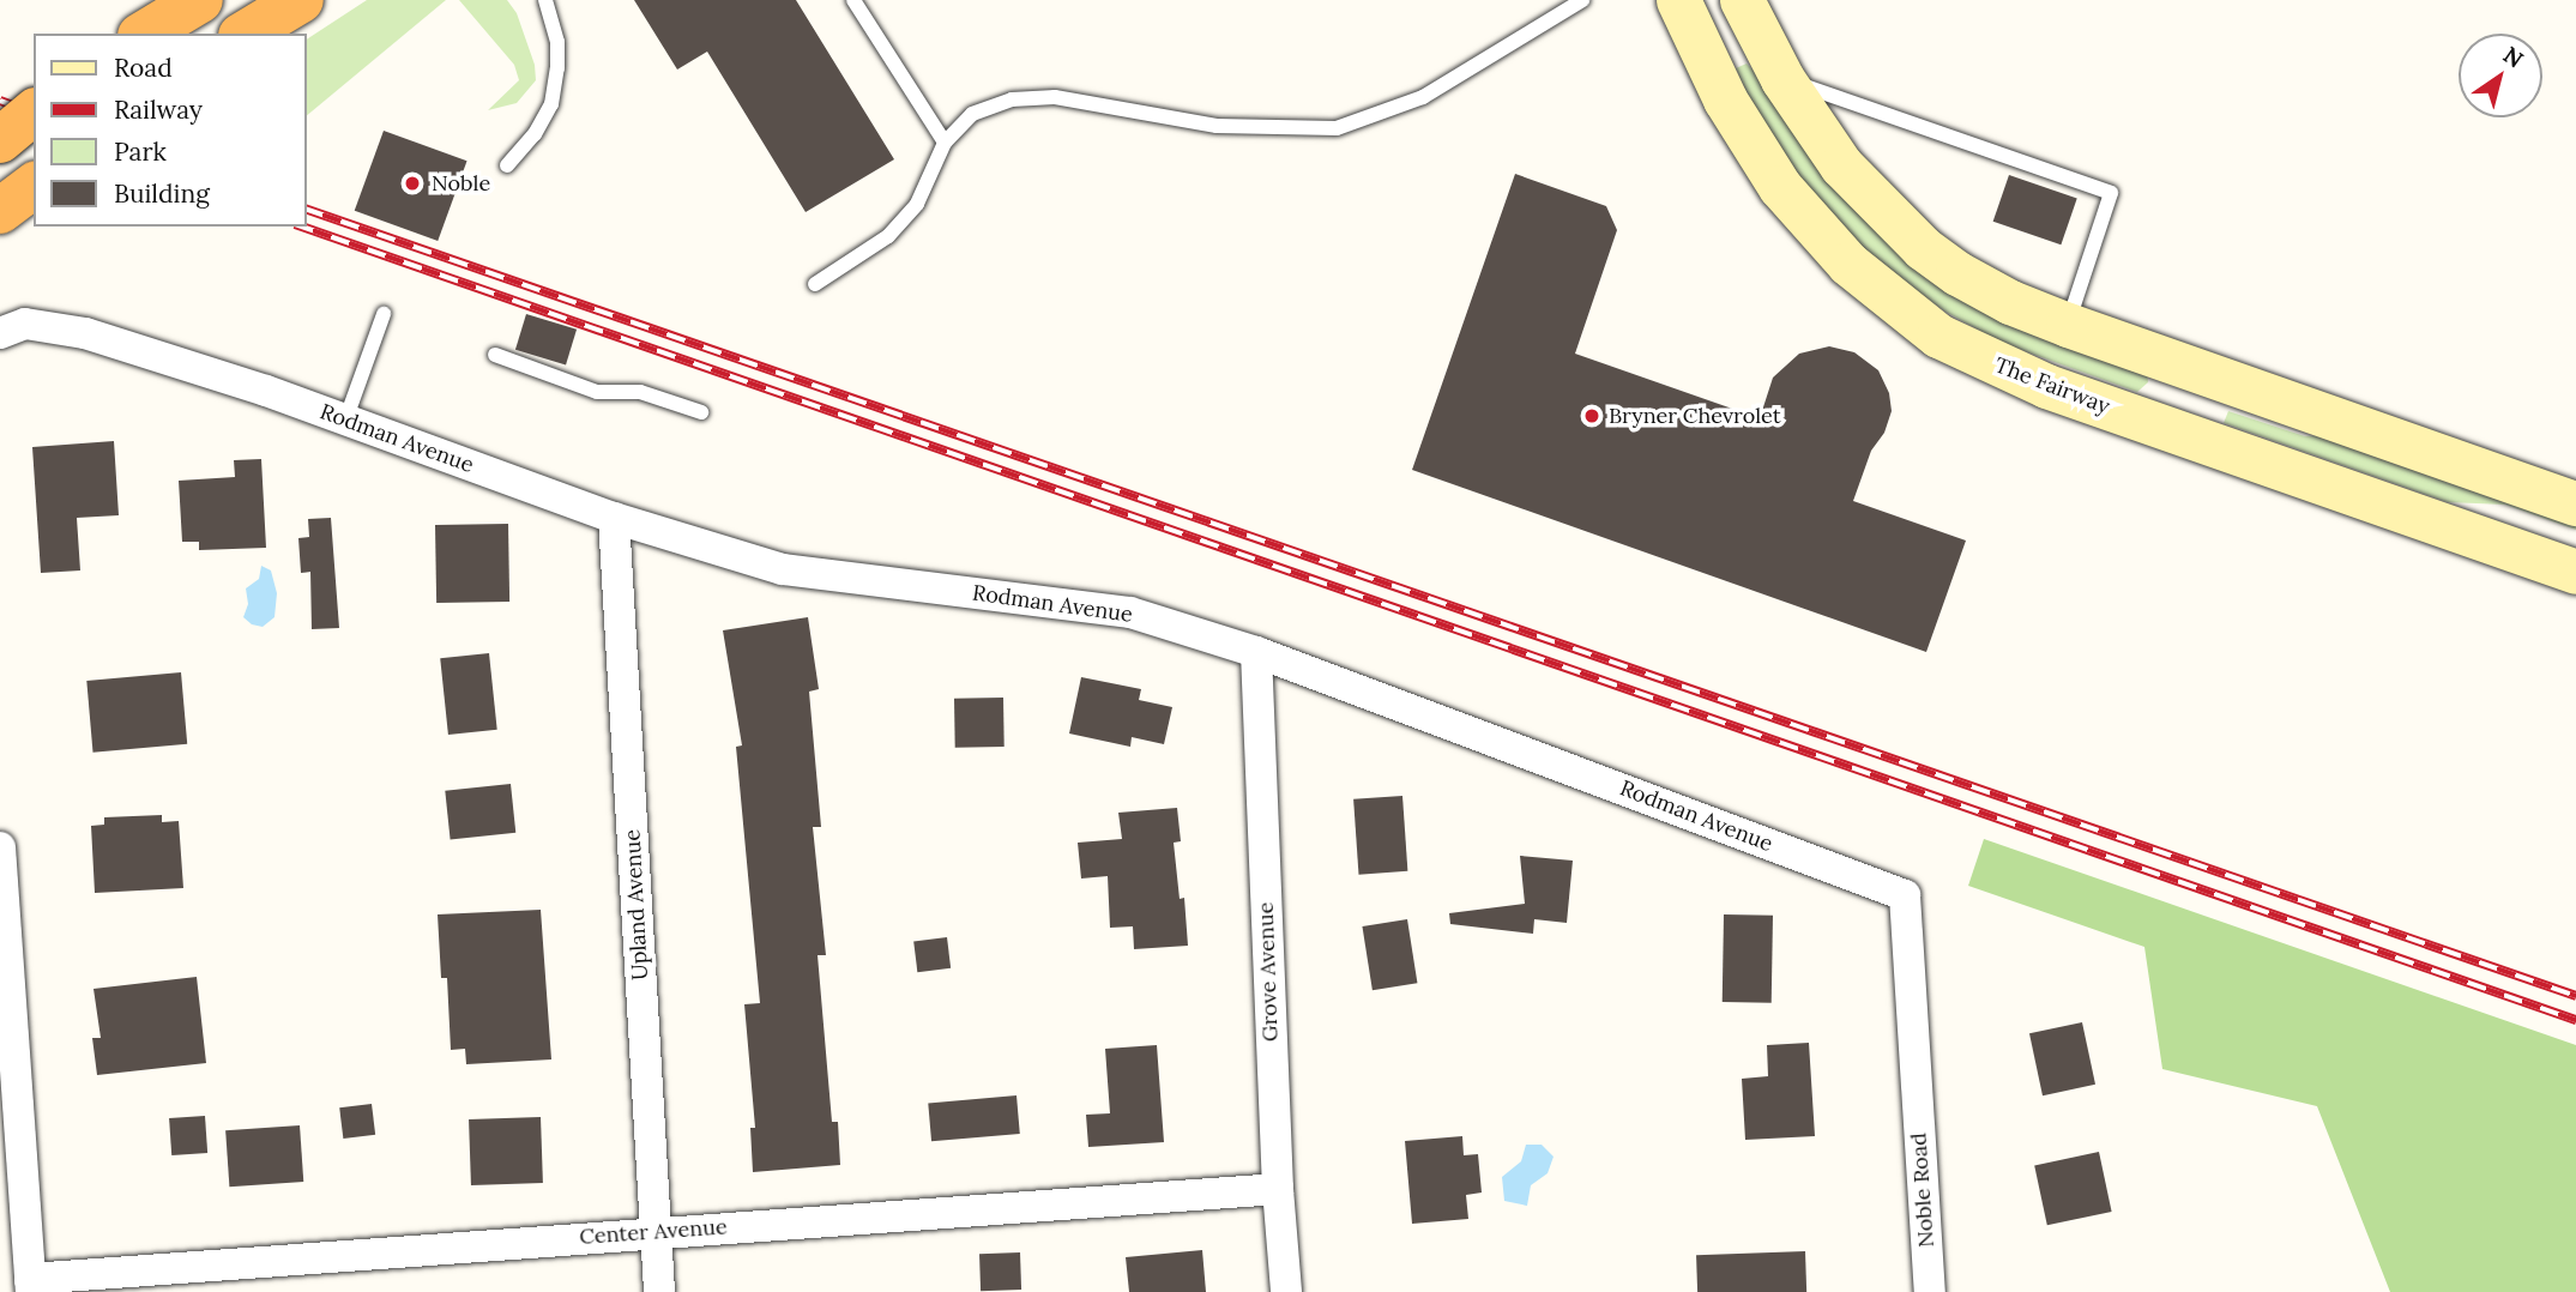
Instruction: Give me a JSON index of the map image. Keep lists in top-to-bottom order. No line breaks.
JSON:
{"streets":{"main road":["The Fairway"],"street":["Rodman Avenue","Upland Avenue","Grove Avenue","Noble Road","Center Avenue"]},"crossings":[["Rodman Avenue","Upland Avenue"],["Rodman Avenue","Grove Avenue"],["Rodman Avenue","Noble Road"],["Upland Avenue","Center Avenue"],["Grove Avenue","Center Avenue"]],"places":["Noble","Bryner Chevrolet"],"legend":["Road","Railway","Park","Building"],"north":"top right"}
